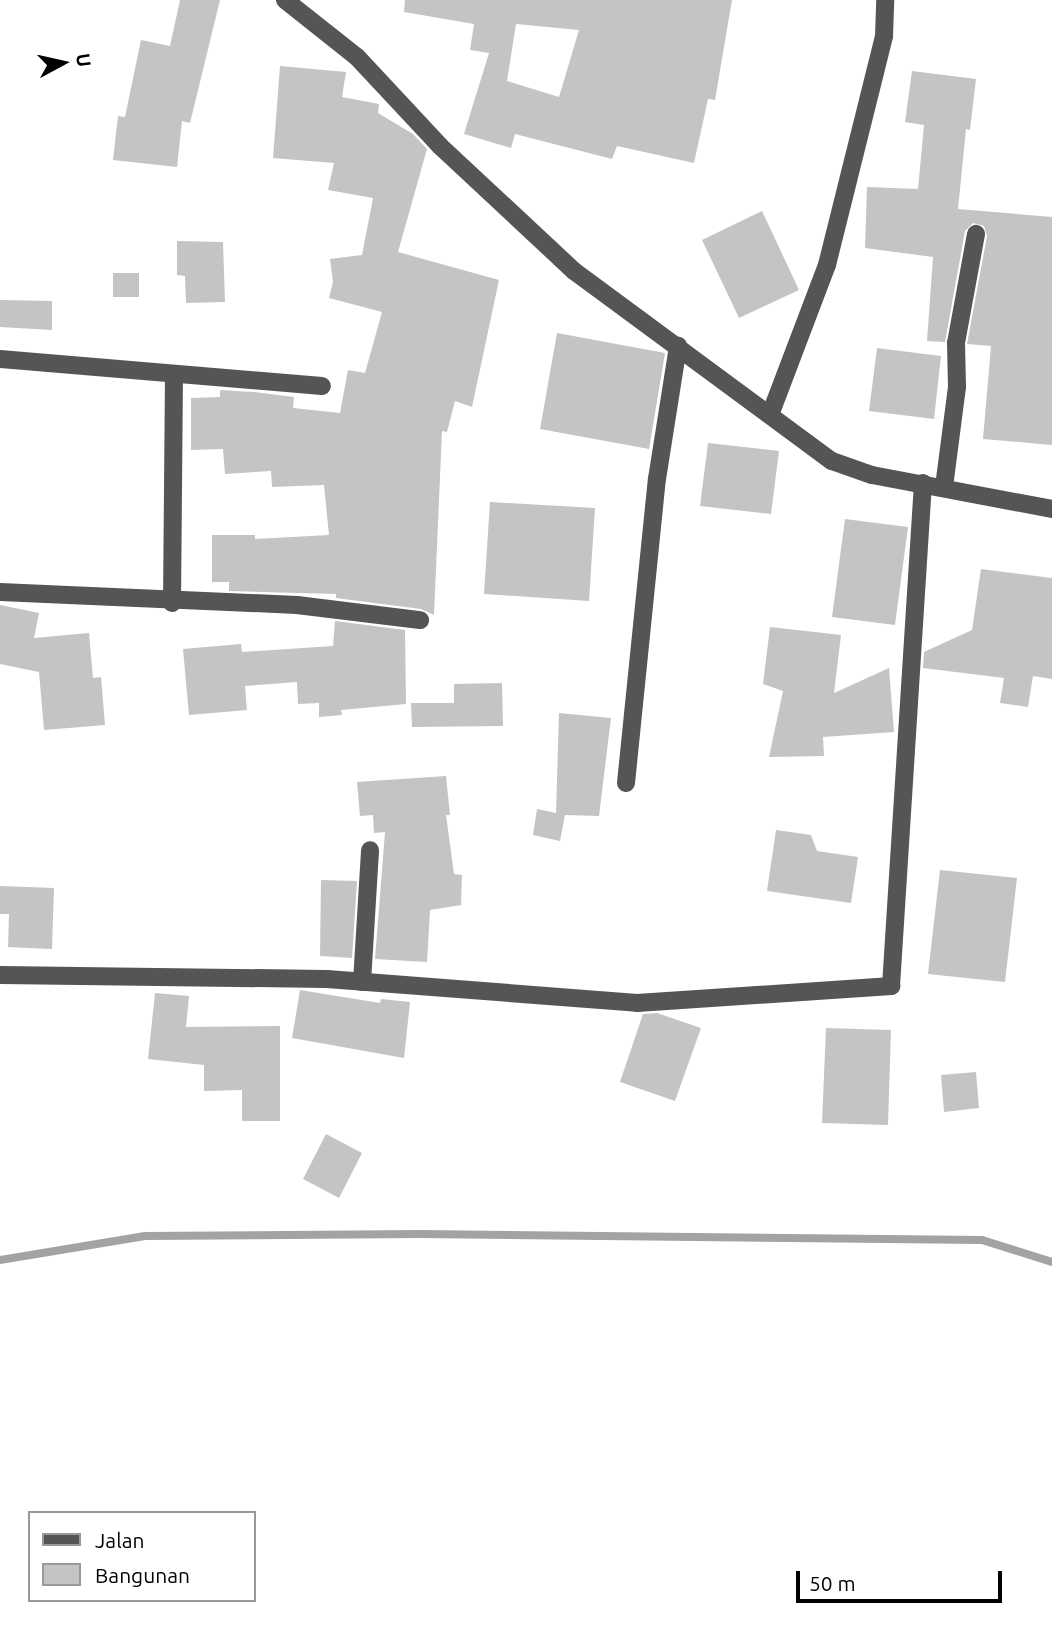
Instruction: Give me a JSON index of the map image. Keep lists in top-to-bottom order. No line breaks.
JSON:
{"legend":["Jalan","Bangunan"],"scale_bar":"50 m","north":"right"}
